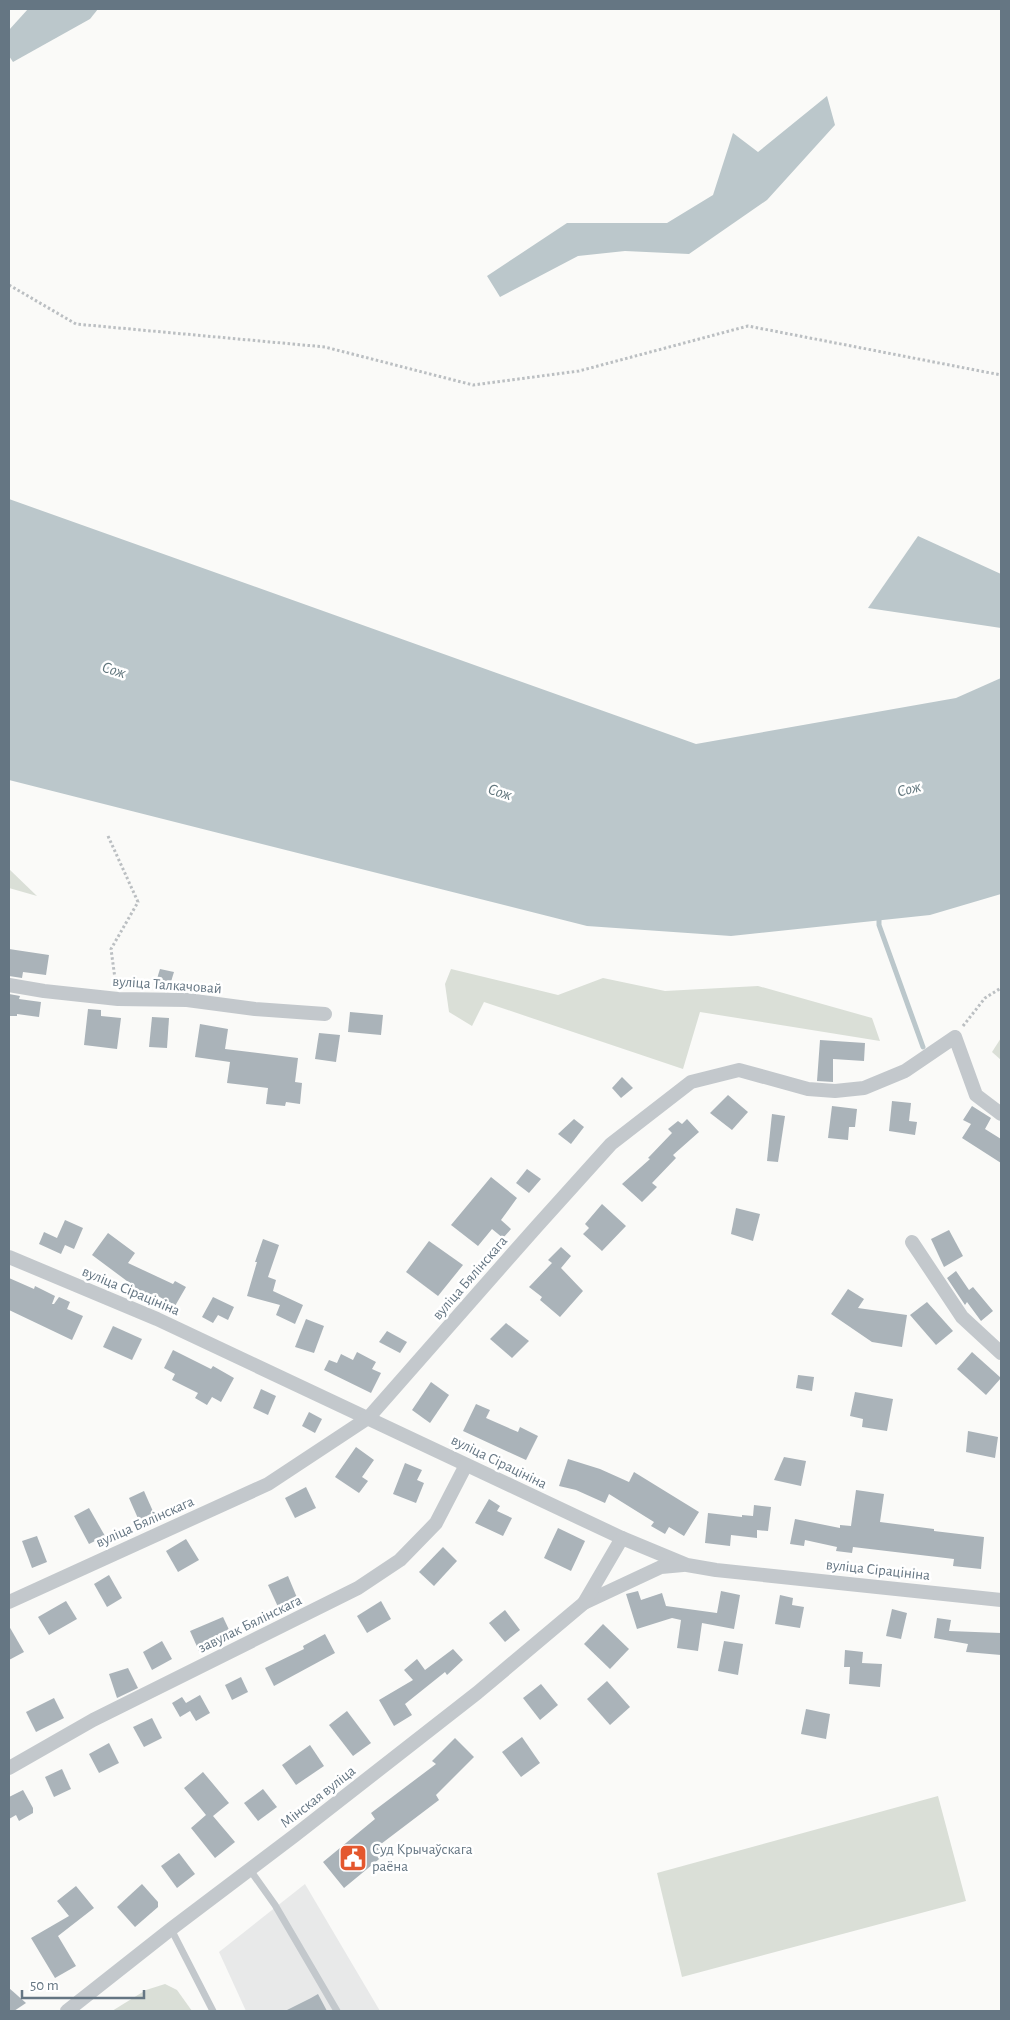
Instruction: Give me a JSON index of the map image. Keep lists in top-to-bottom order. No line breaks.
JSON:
{"streets":{"street":["вуліца Талкачовай","вуліца Бялінскага","вуліца Сірацініна","завулак Бялінскага","Мінская вуліца"]},"crossings":[["вуліца Бялінскага","вуліца Сірацініна"],["вуліца Сірацініна","завулак Бялінскага"],["вуліца Сірацініна","Мінская вуліца"]],"water":["Сож"],"places":{"public building":["Суд Крычаўскага раёна"]},"scale_bar":"50 m"}
